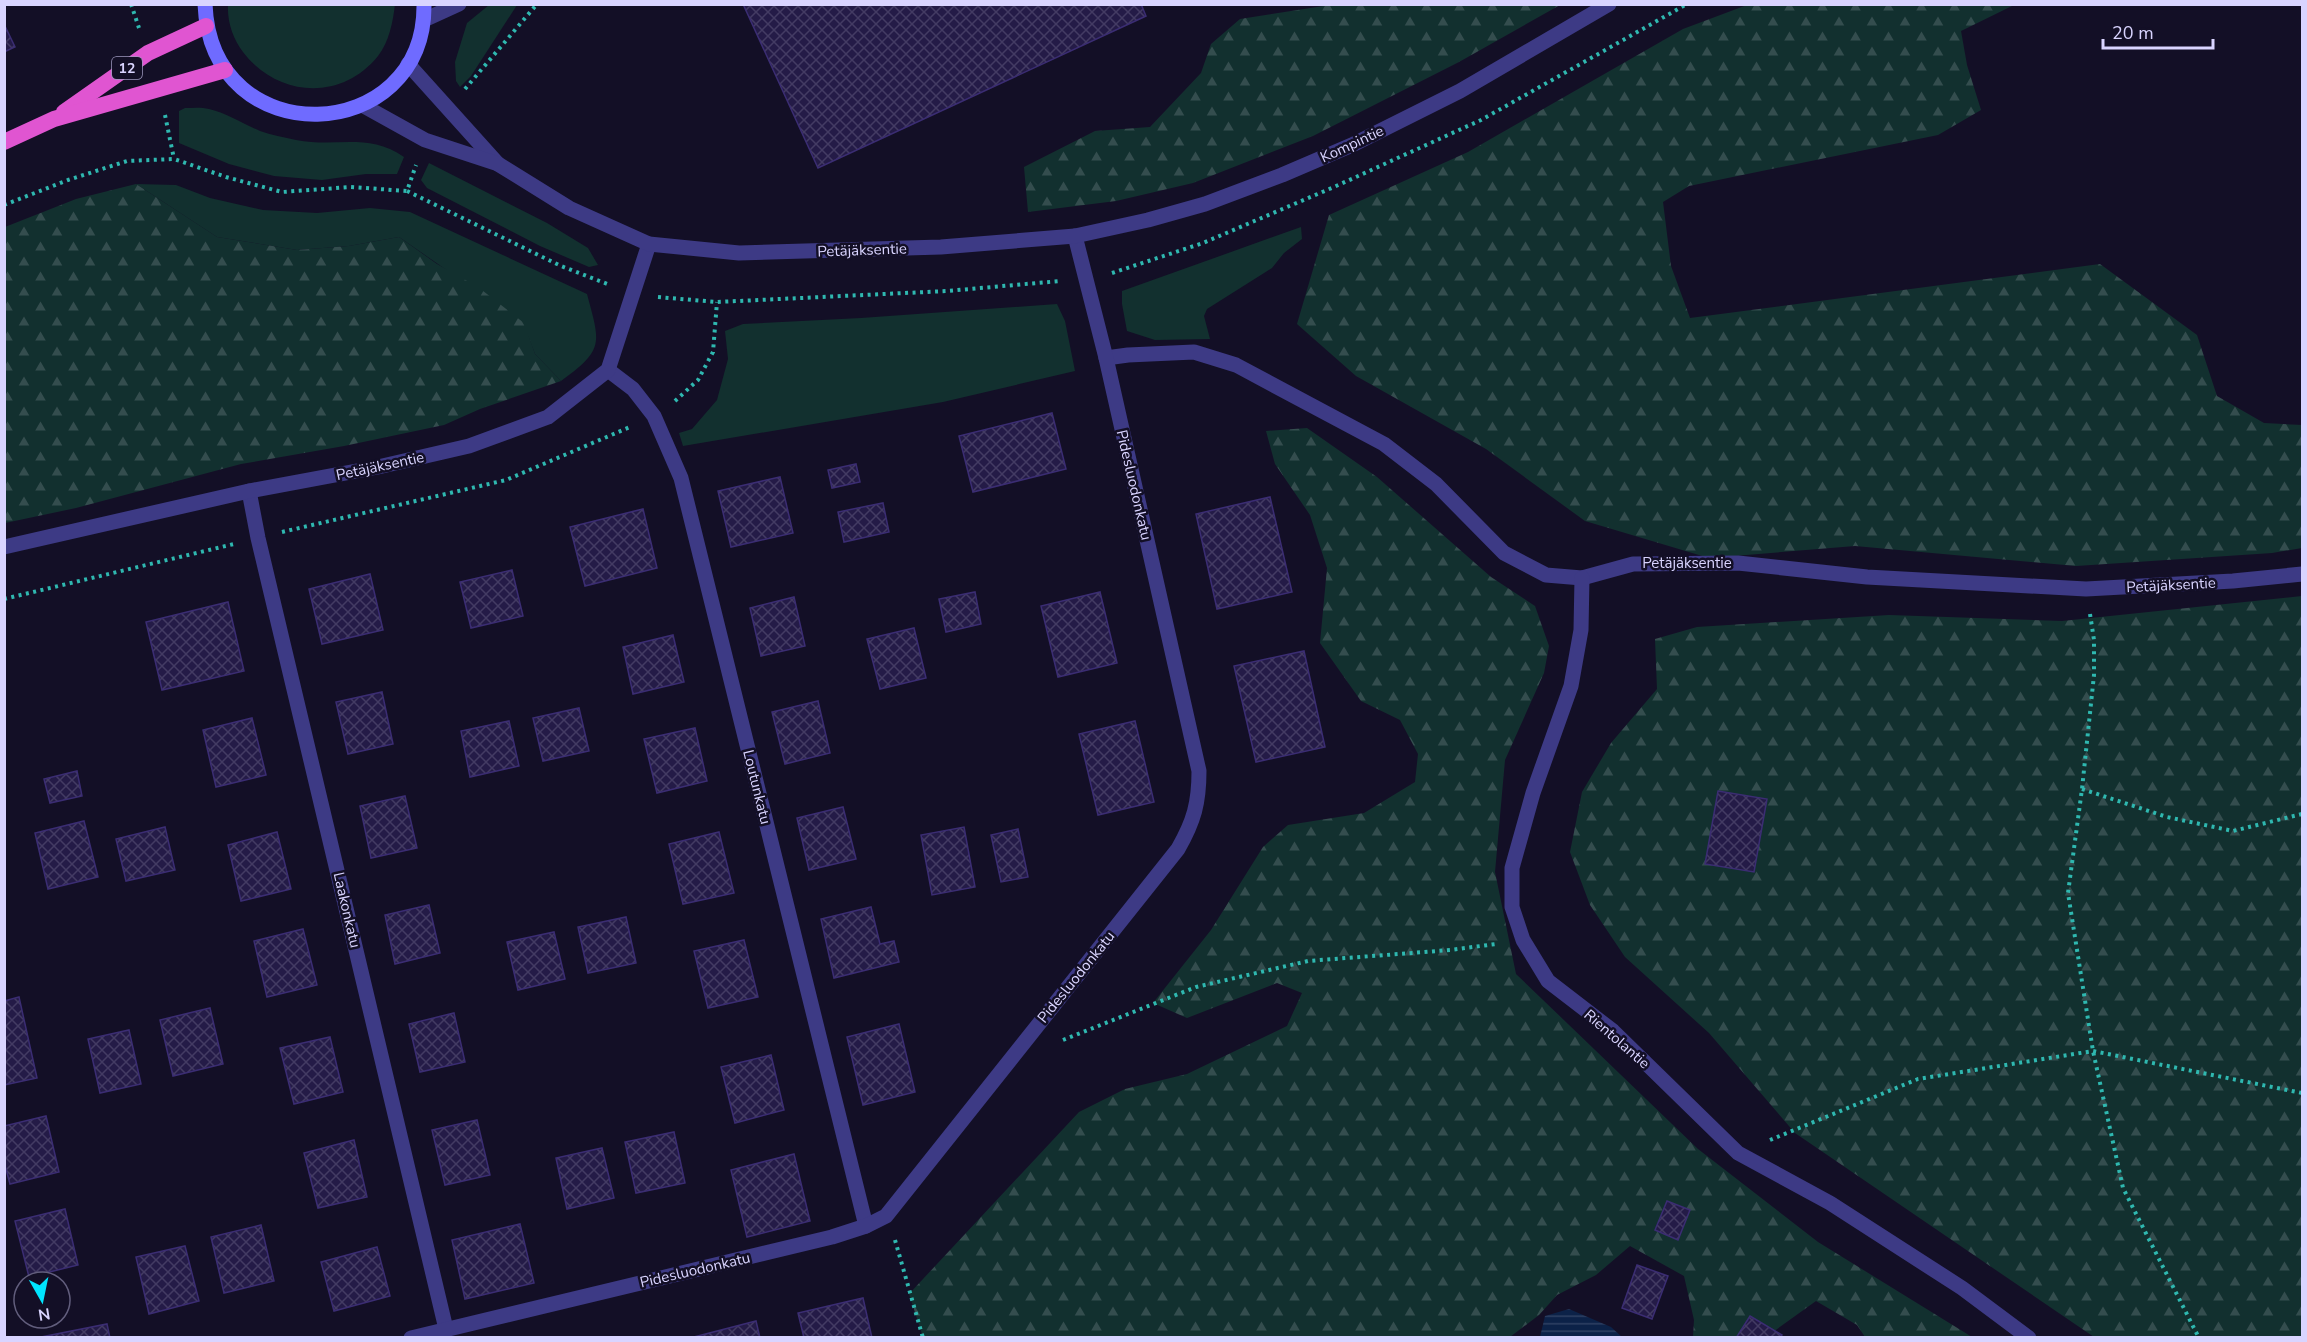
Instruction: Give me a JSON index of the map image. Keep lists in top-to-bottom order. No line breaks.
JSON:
{"streets":{"highway":["12"],"street":["Kompintie","Petäjäksentie","Pidesluodonkatu","Loutunkatu","Laakonkatu","Rientolantie"]},"crossings":[["Kompintie","Petäjäksentie"],["Kompintie","Pidesluodonkatu"],["Petäjäksentie","Pidesluodonkatu"],["Petäjäksentie","Loutunkatu"],["Petäjäksentie","Laakonkatu"],["Petäjäksentie","Rientolantie"],["Pidesluodonkatu","Loutunkatu"],["Pidesluodonkatu","Laakonkatu"]],"scale_bar":"20 m","north":"bottom"}
